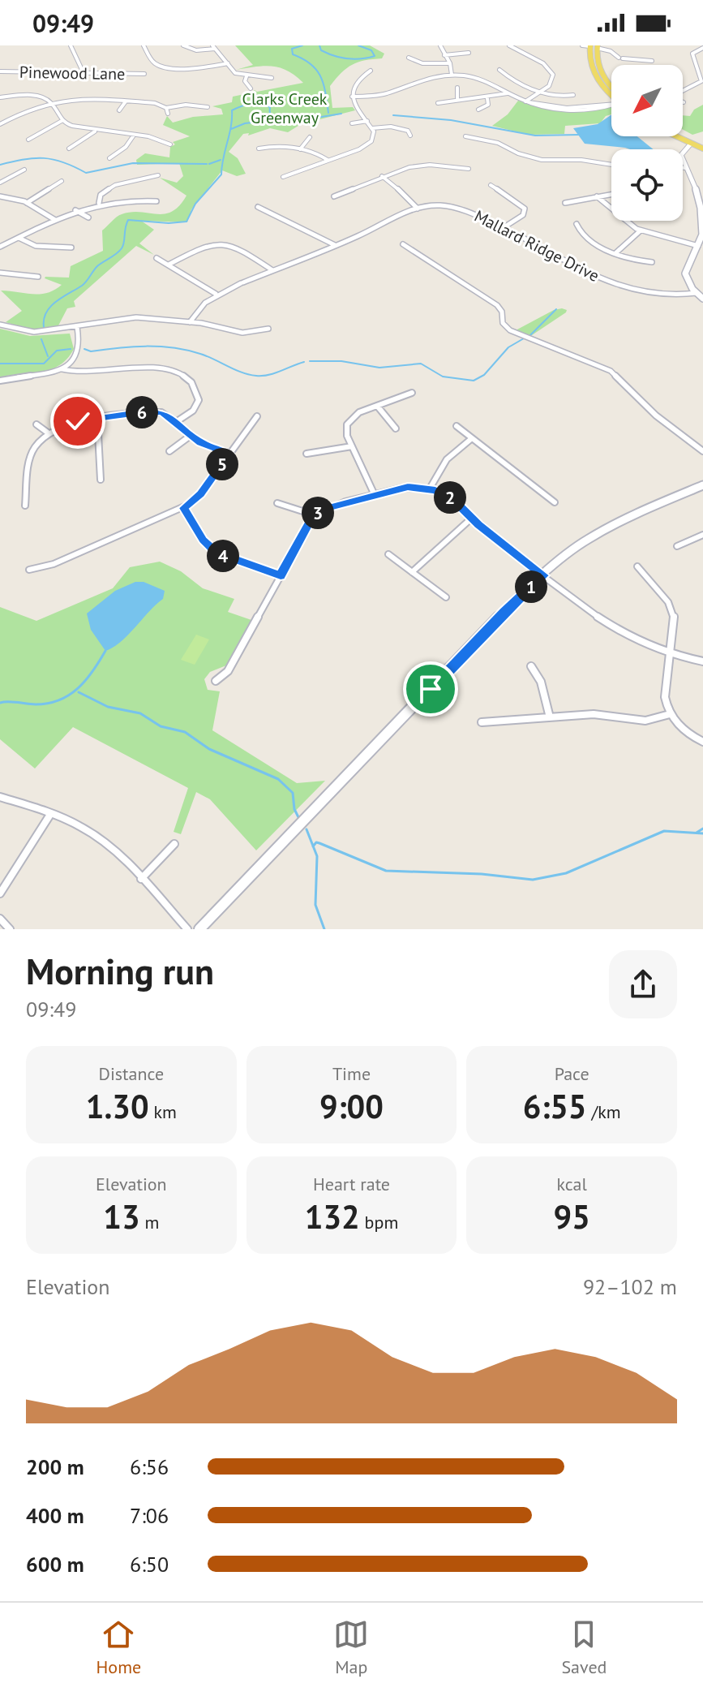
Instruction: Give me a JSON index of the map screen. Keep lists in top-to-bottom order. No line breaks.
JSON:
{"streets":{"street":["Pinewood Lane","Mallard Ridge Drive"]},"parks":["Clarks Creek Greenway"],"north":"bottom left","page":{"status":"09:49","pins":["6","5","2","3","4","1"],"heading":["Morning run","09:49"],"stats":[["Distance","1.30 km"],["Time","9:00"],["Pace","6:55 /km"],["Elevation","13 m"],["Heart rate","132 bpm"],["kcal","95"]],"chart":["Elevation","92–102 m"],"list":[{"name":"200 m","note":"6:56"},{"name":"400 m","note":"7:06"},{"name":"600 m","note":"6:50"}],"tabs":["Home","Map","Saved"]}}
